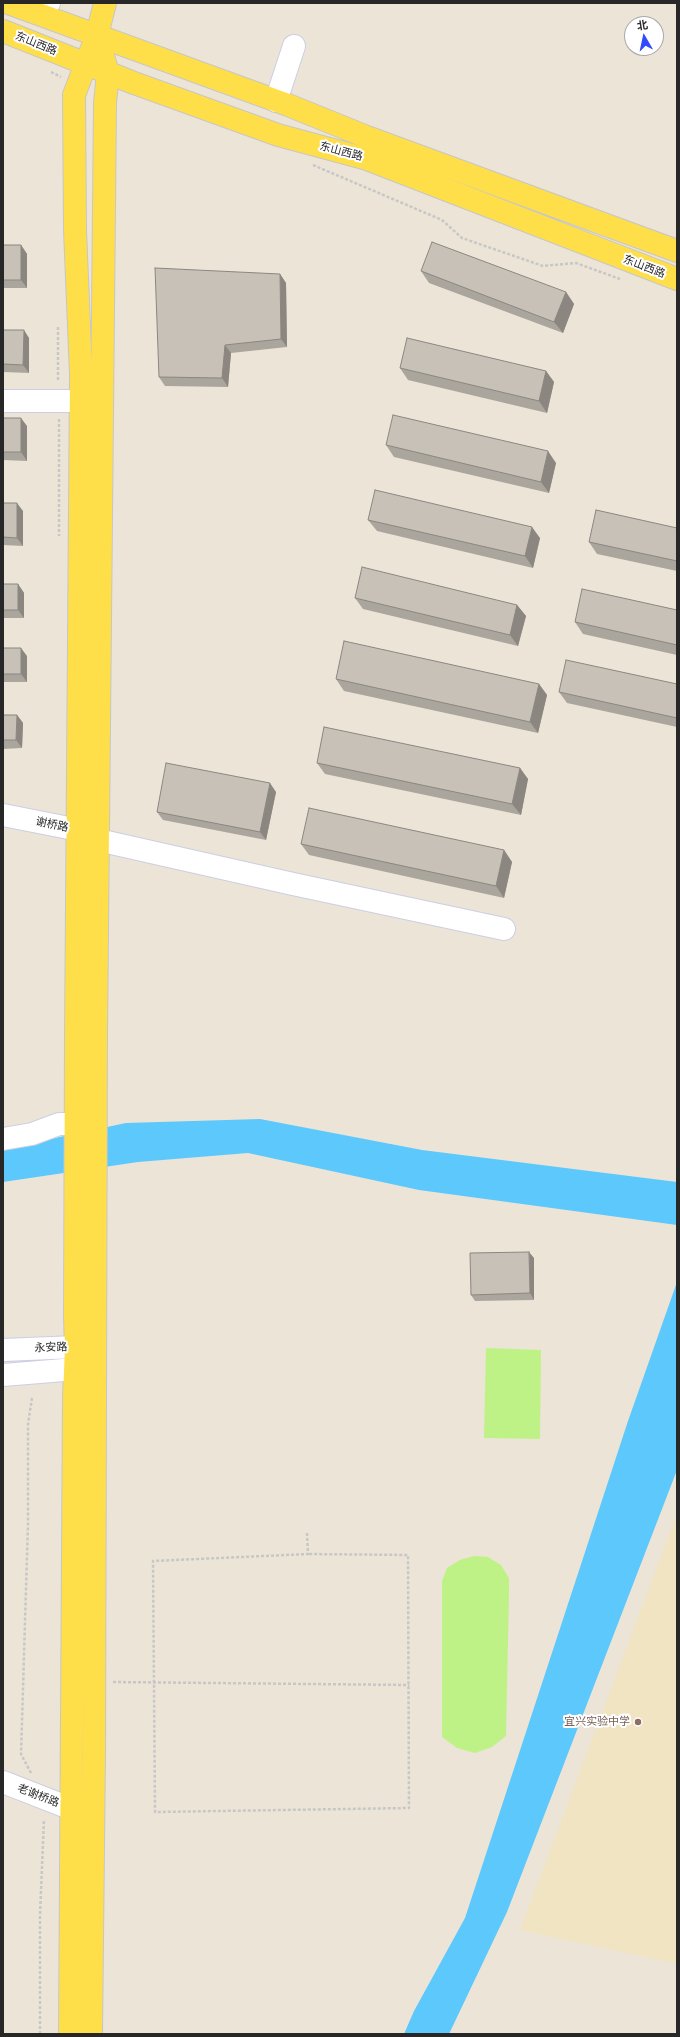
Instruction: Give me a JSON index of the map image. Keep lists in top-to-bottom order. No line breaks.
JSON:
{"streets":{"main road":["东山西路"],"street":["谢桥路","永安路","老谢桥路"]},"places":["宜兴实验中学"],"north":"top"}
